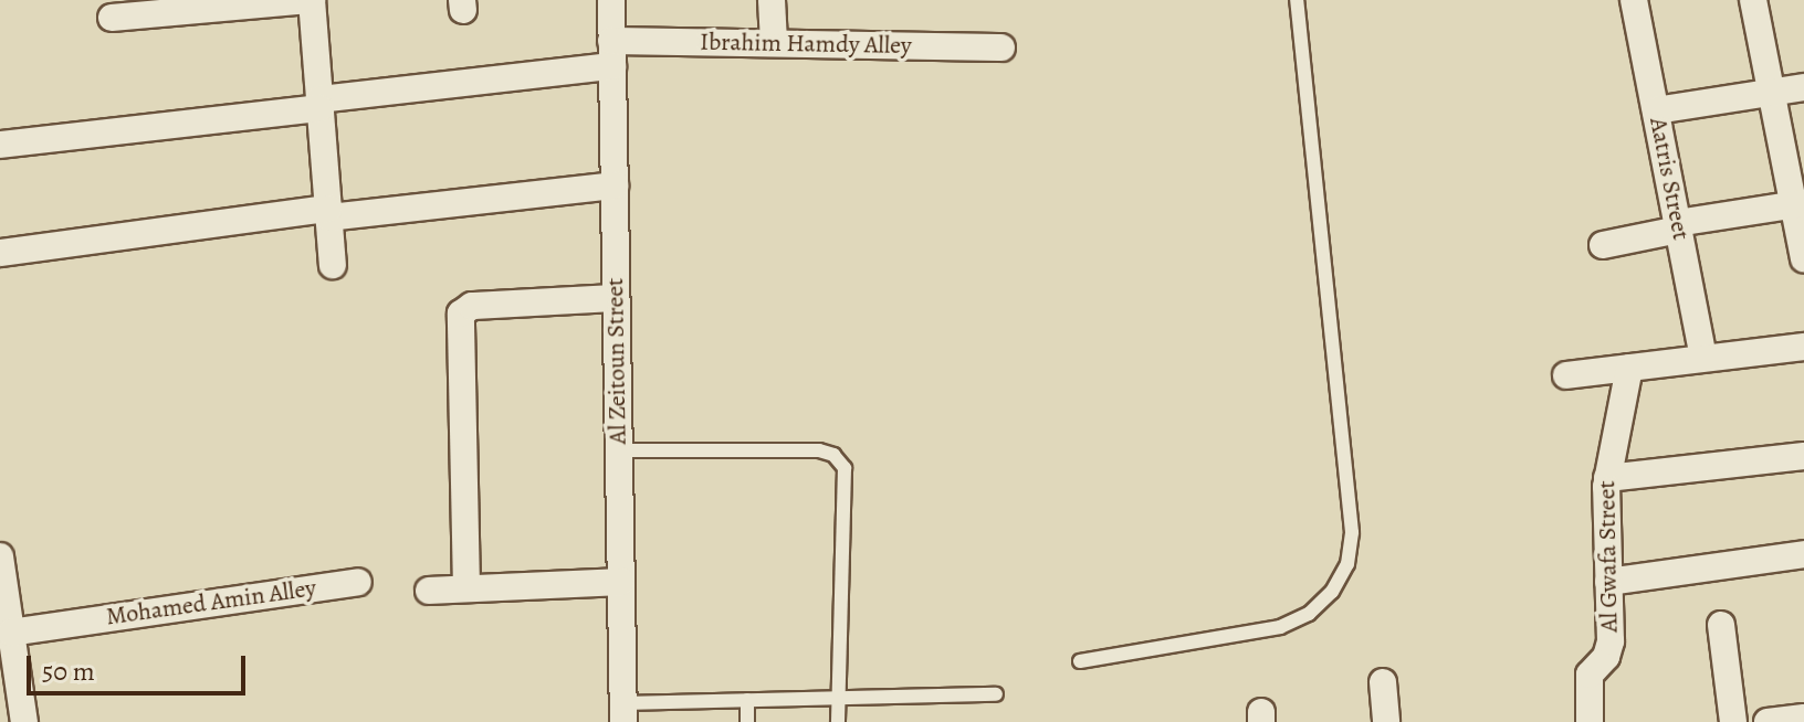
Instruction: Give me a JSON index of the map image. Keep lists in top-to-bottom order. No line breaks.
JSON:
{"streets":{"street":["Ibrahim Hamdy Alley","Aatris Street","Al Zeitoun Street","Al Gwafa Street","Mohamed Amin Alley"]},"crossings":[["Ibrahim Hamdy Alley","Al Zeitoun Street"]],"scale_bar":"50 m"}
